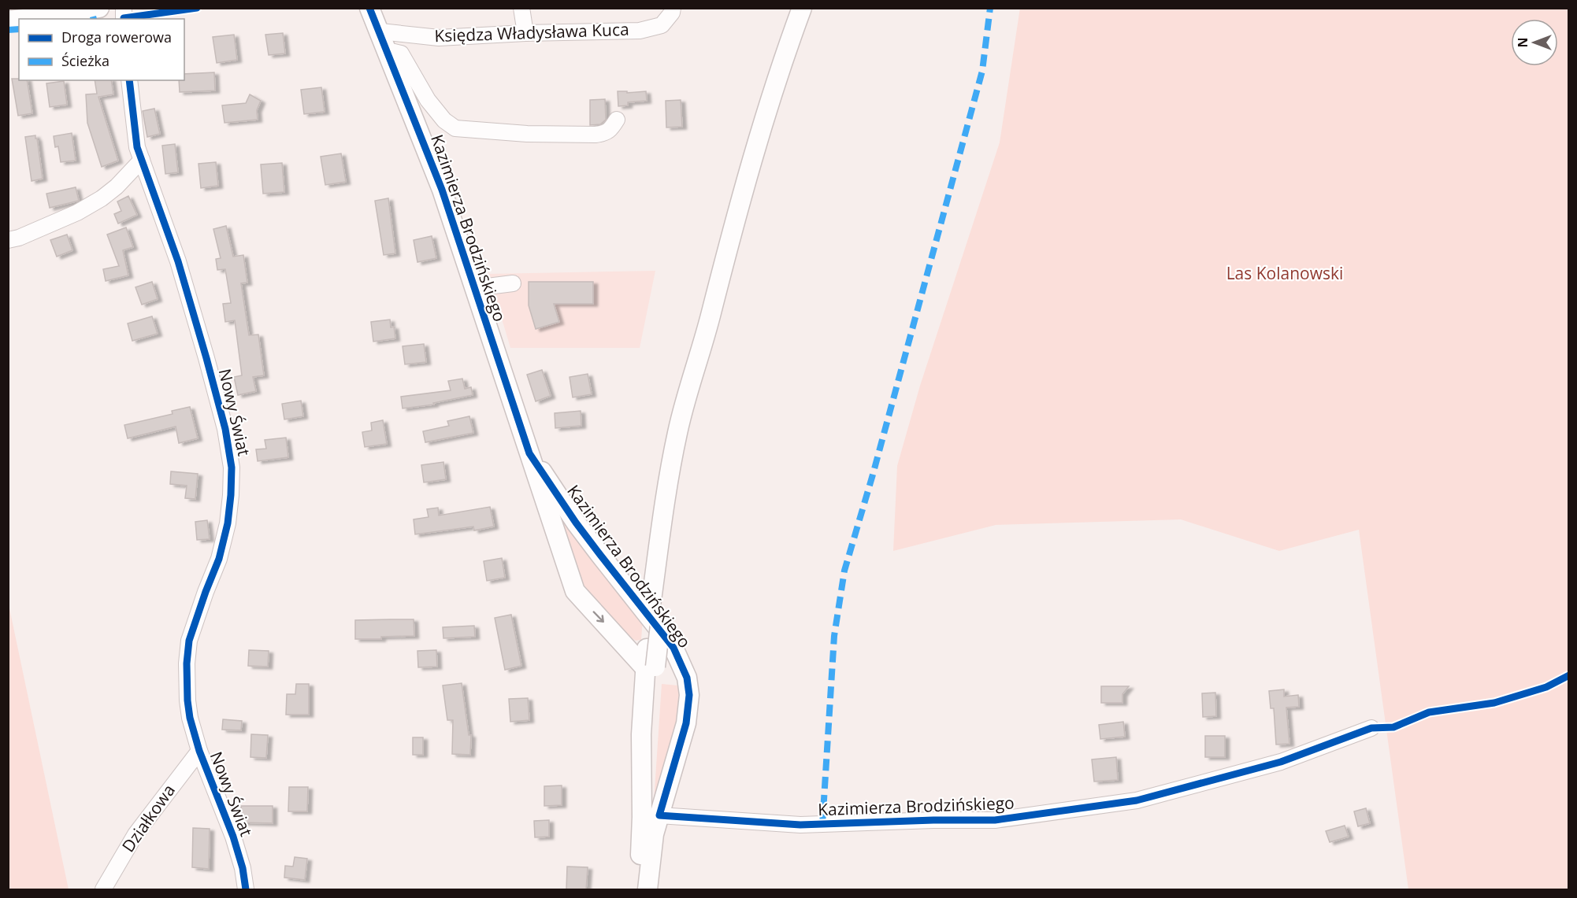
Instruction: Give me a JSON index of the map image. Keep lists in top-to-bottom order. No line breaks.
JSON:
{"streets":{"main road":["Kazimierza Brodzińskiego"],"street":["Księdza Władysława Kuca","Nowy Świat","Działkowa"]},"crossings":[["Księdza Władysława Kuca","Kazimierza Brodzińskiego"],["Nowy Świat","Działkowa"]],"parks":["Las Kolanowski"],"legend":["Droga rowerowa","Ścieżka"],"north":"left"}
